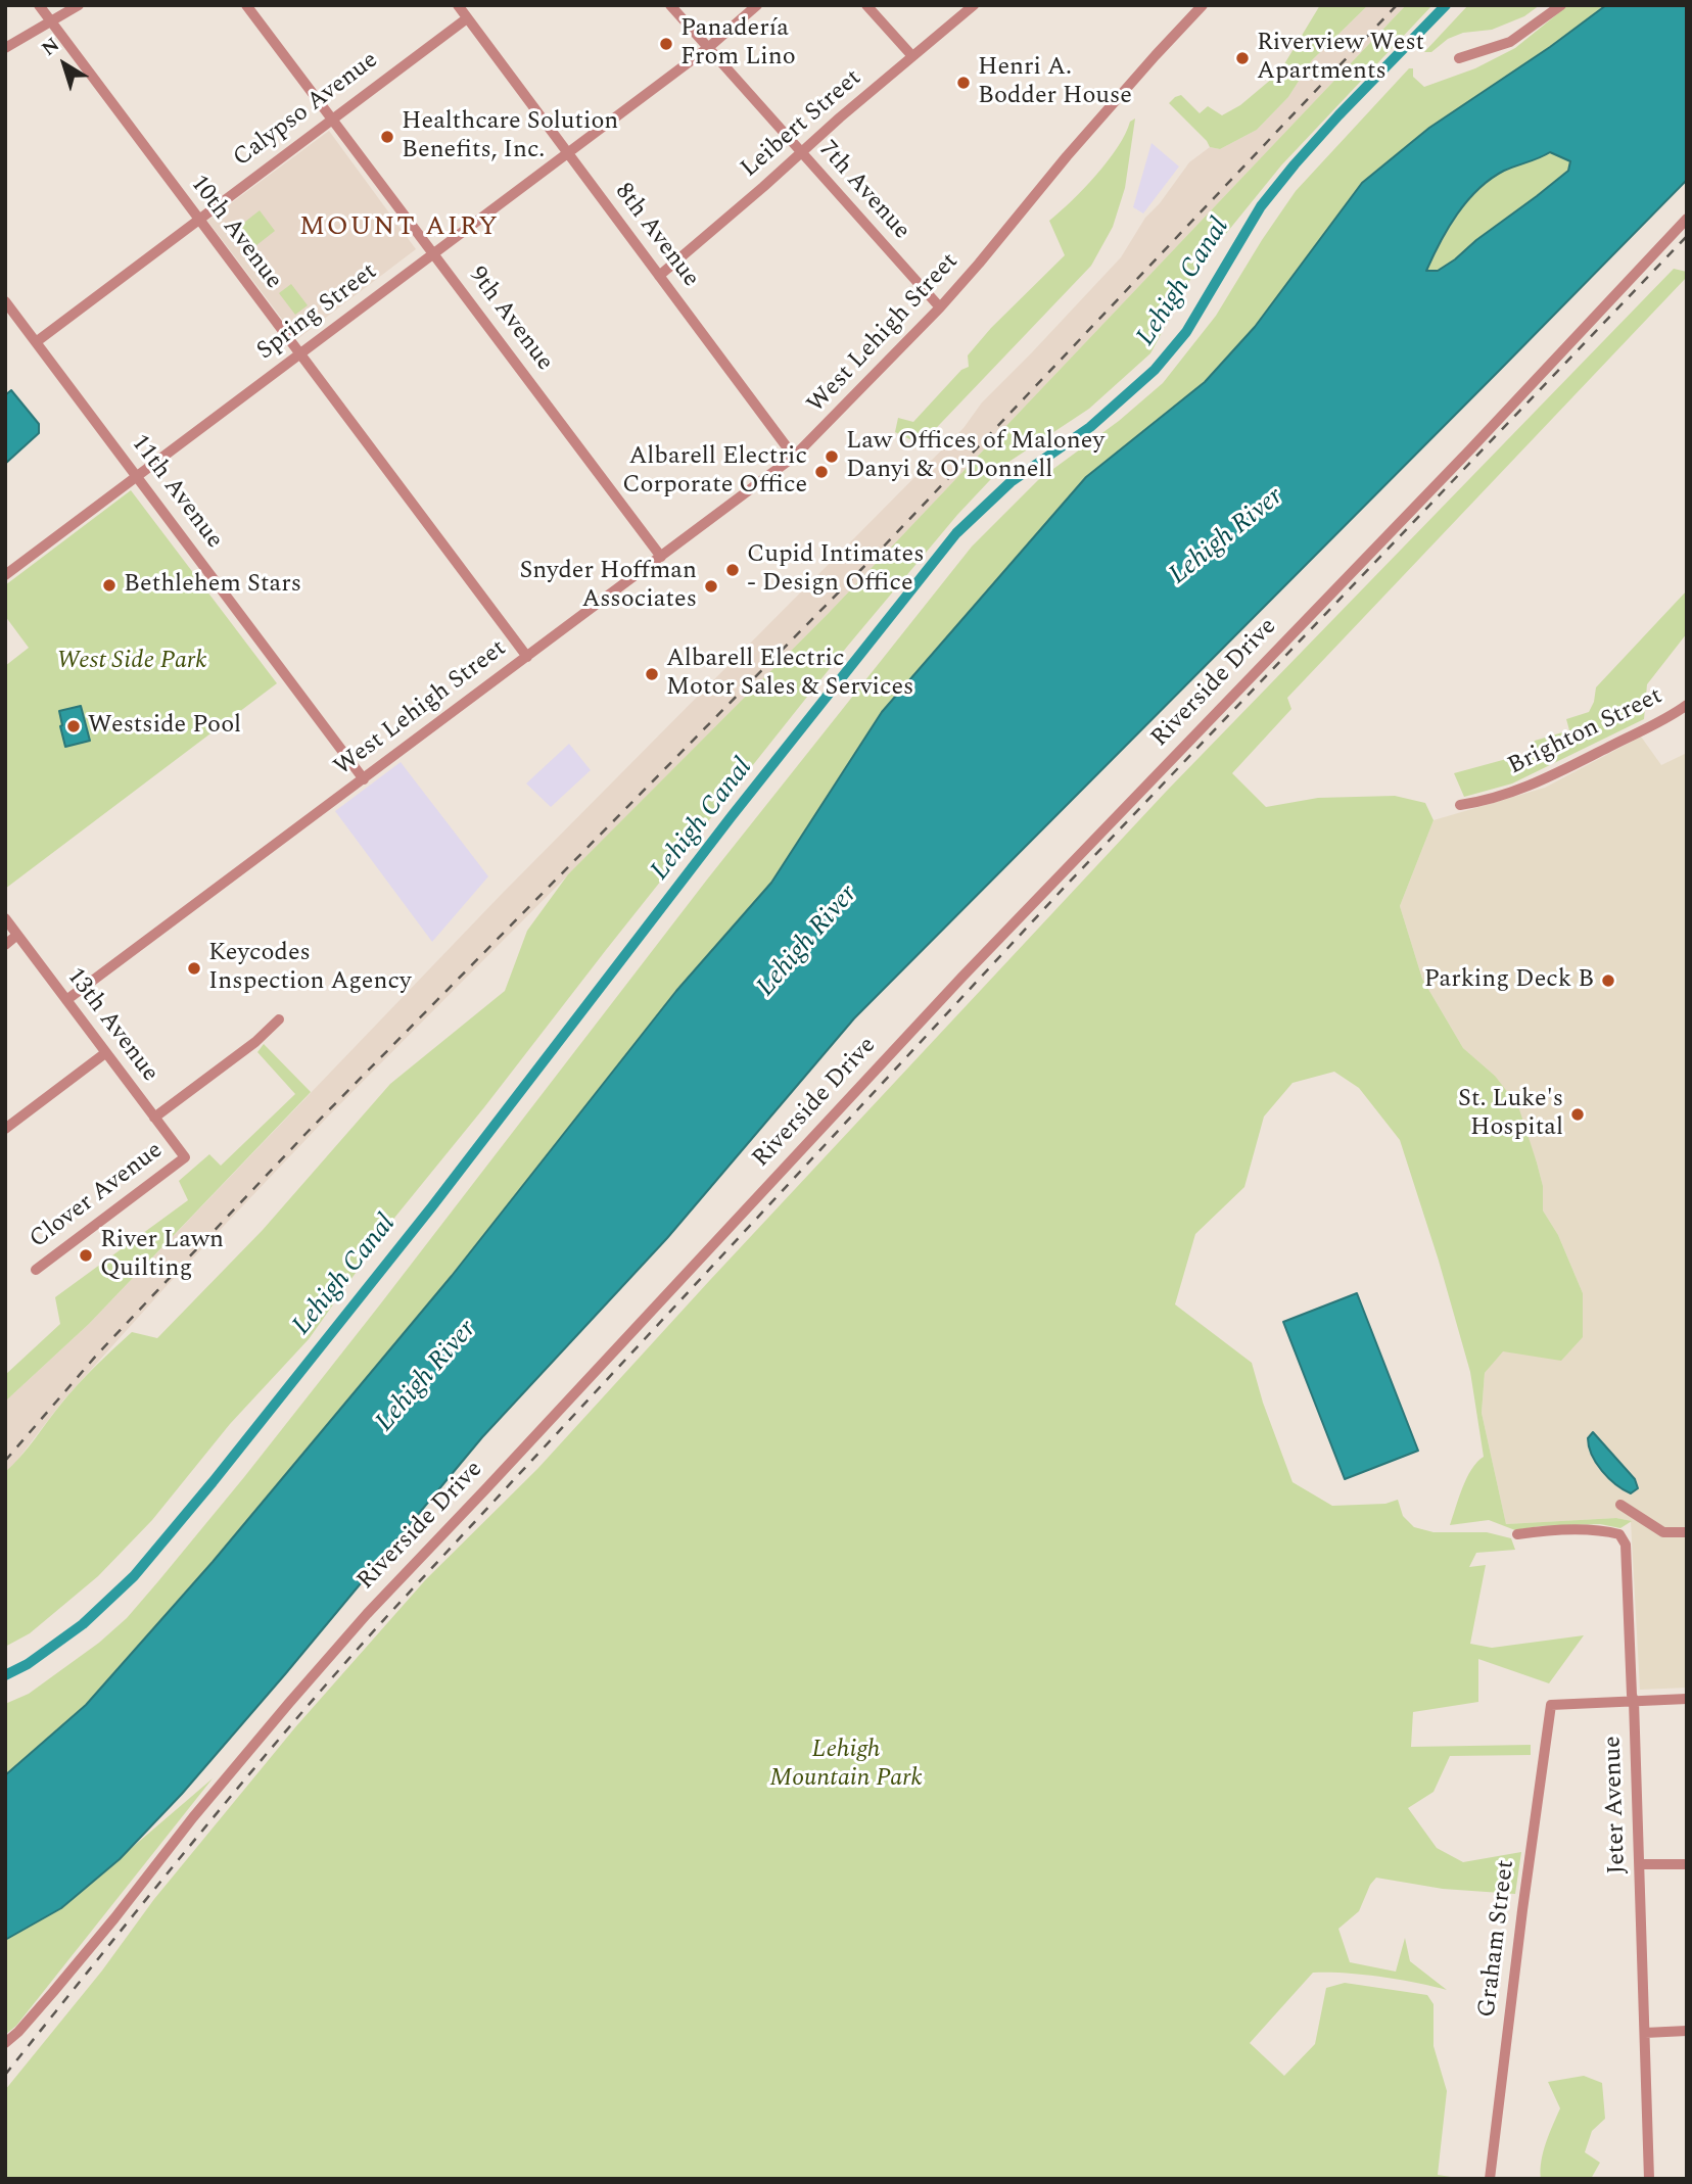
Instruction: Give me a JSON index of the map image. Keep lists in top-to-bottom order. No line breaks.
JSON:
{"streets":{"street":["Calypso Avenue","Leibert Street","7th Avenue","10th Avenue","8th Avenue","Spring Street","9th Avenue","West Lehigh Street","11th Avenue","Riverside Drive","Brighton Street","13th Avenue","Clover Avenue","Jeter Avenue","Graham Street"]},"crossings":[["Calypso Avenue","10th Avenue"],["Calypso Avenue","8th Avenue"],["Calypso Avenue","9th Avenue"],["Calypso Avenue","11th Avenue"],["Leibert Street","7th Avenue"],["Leibert Street","8th Avenue"],["7th Avenue","Spring Street"],["7th Avenue","West Lehigh Street"],["10th Avenue","Spring Street"],["10th Avenue","West Lehigh Street"],["8th Avenue","Spring Street"],["8th Avenue","West Lehigh Street"],["Spring Street","9th Avenue"],["Spring Street","11th Avenue"],["9th Avenue","West Lehigh Street"],["West Lehigh Street","11th Avenue"],["West Lehigh Street","13th Avenue"],["13th Avenue","Clover Avenue"],["Jeter Avenue","Graham Street"]],"districts":["MOUNT AIRY"],"water":["Lehigh Canal","Lehigh River"],"parks":["West Side Park","Lehigh Mountain Park"],"places":["Panadería From Lino","Riverview West Apartments","Henri A. Bodder House","Healthcare Solution Benefits, Inc.","Law Offices of Maloney Danyi & O'Donnell","Albarell Electric Corporate Office","Cupid Intimates - Design Office","Bethlehem Stars","Snyder Hoffman Associates","Albarell Electric Motor Sales & Services","Westside Pool","Keycodes Inspection Agency","Parking Deck B","St. Luke's Hospital","River Lawn Quilting"],"north":"top left"}
